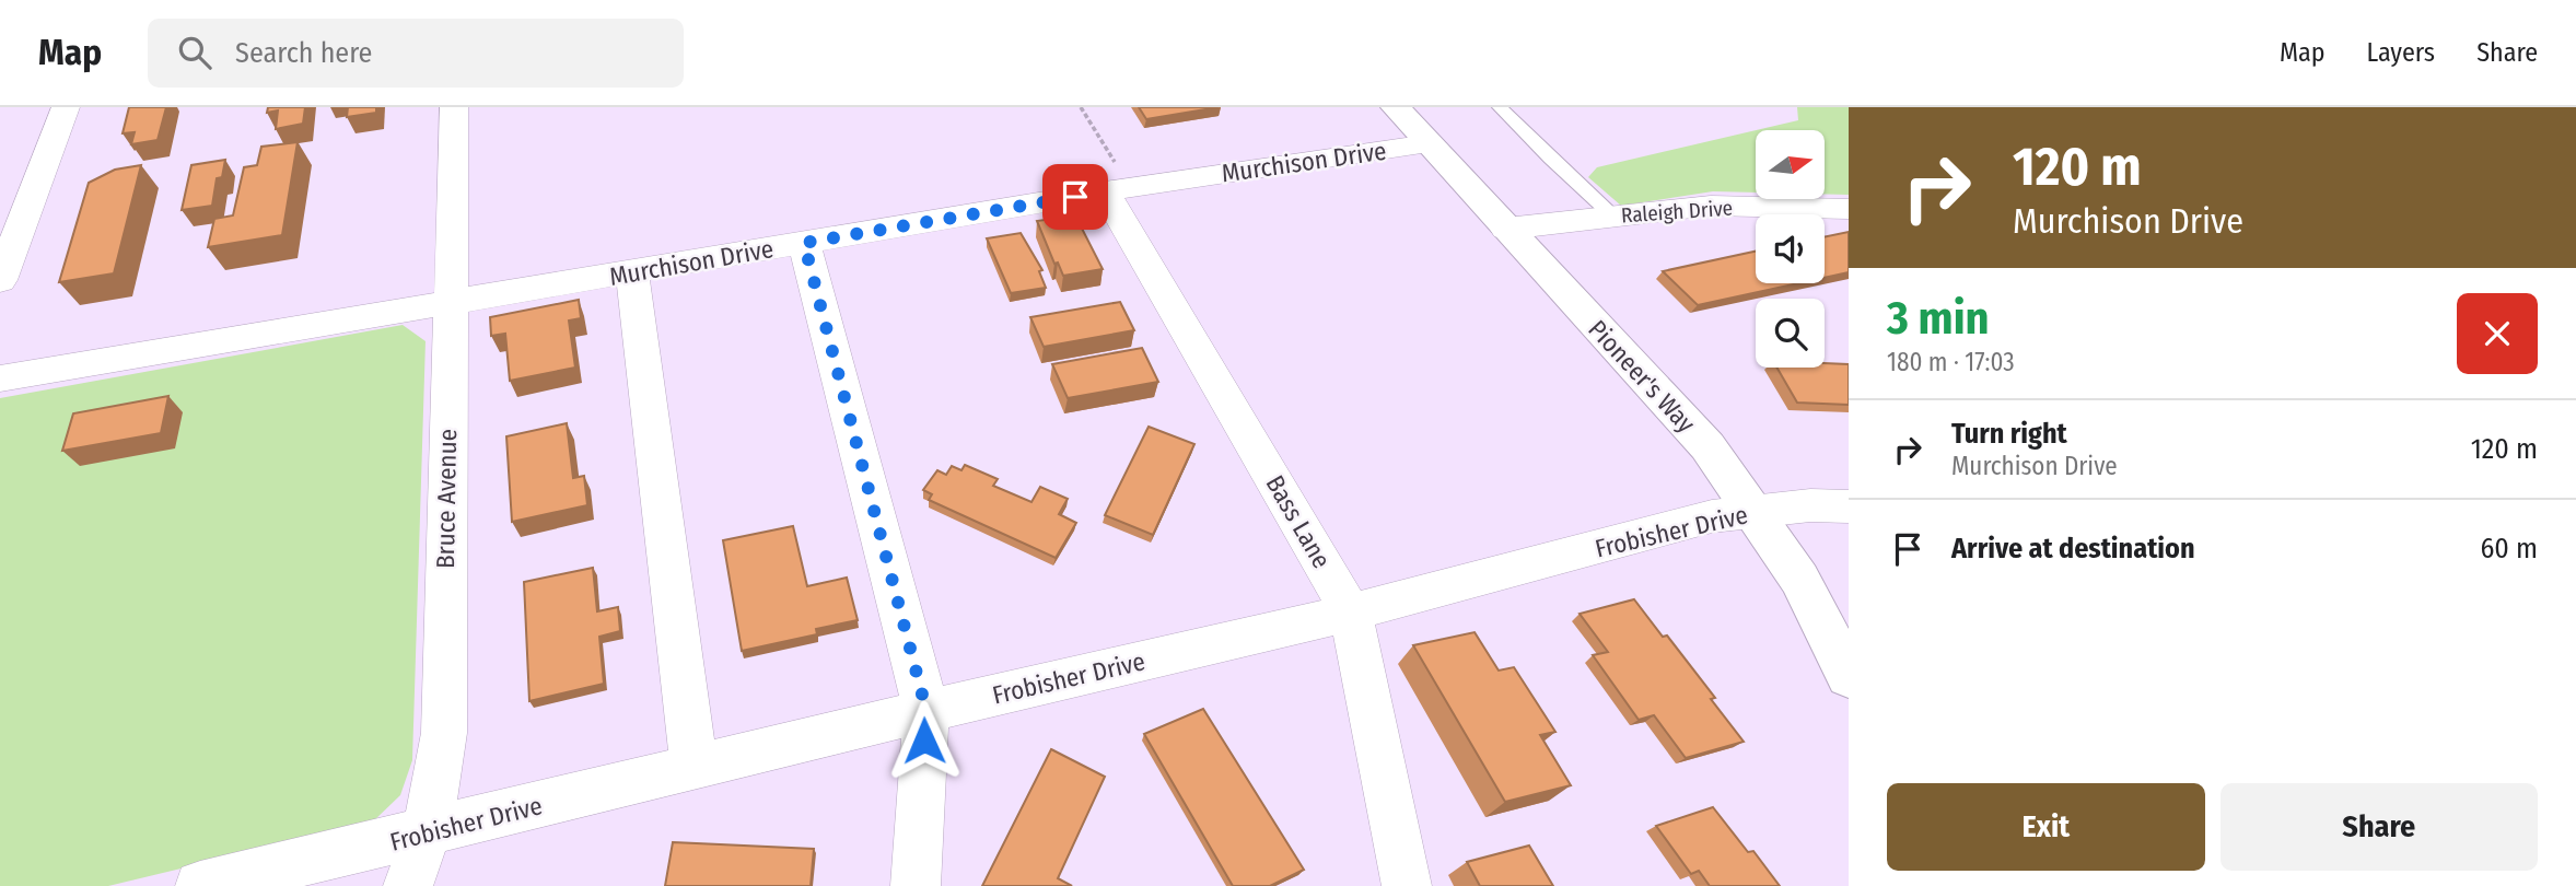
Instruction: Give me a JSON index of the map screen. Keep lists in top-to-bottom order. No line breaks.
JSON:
{"streets":{"main road":["Pioneer's Way"],"street":["Murchison Drive","Raleigh Drive","Bruce Avenue","Bass Lane","Frobisher Drive"]},"crossings":[["Murchison Drive","Pioneer's Way"],["Murchison Drive","Bruce Avenue"],["Murchison Drive","Bass Lane"],["Raleigh Drive","Pioneer's Way"],["Pioneer's Way","Frobisher Drive"],["Bruce Avenue","Frobisher Drive"],["Bass Lane","Frobisher Drive"]],"north":"right","page":{"header":"Map","search":"Search here","nav":["Map","Layers","Share"],"turn":["120 m","Murchison Drive"],"heading":["3 min","180 m · 17:03"],"list":[{"name":"Turn right","note":"Murchison Drive","value":"120 m"},{"name":"Arrive at destination","value":"60 m"}],"buttons":["Exit","Share"]}}
